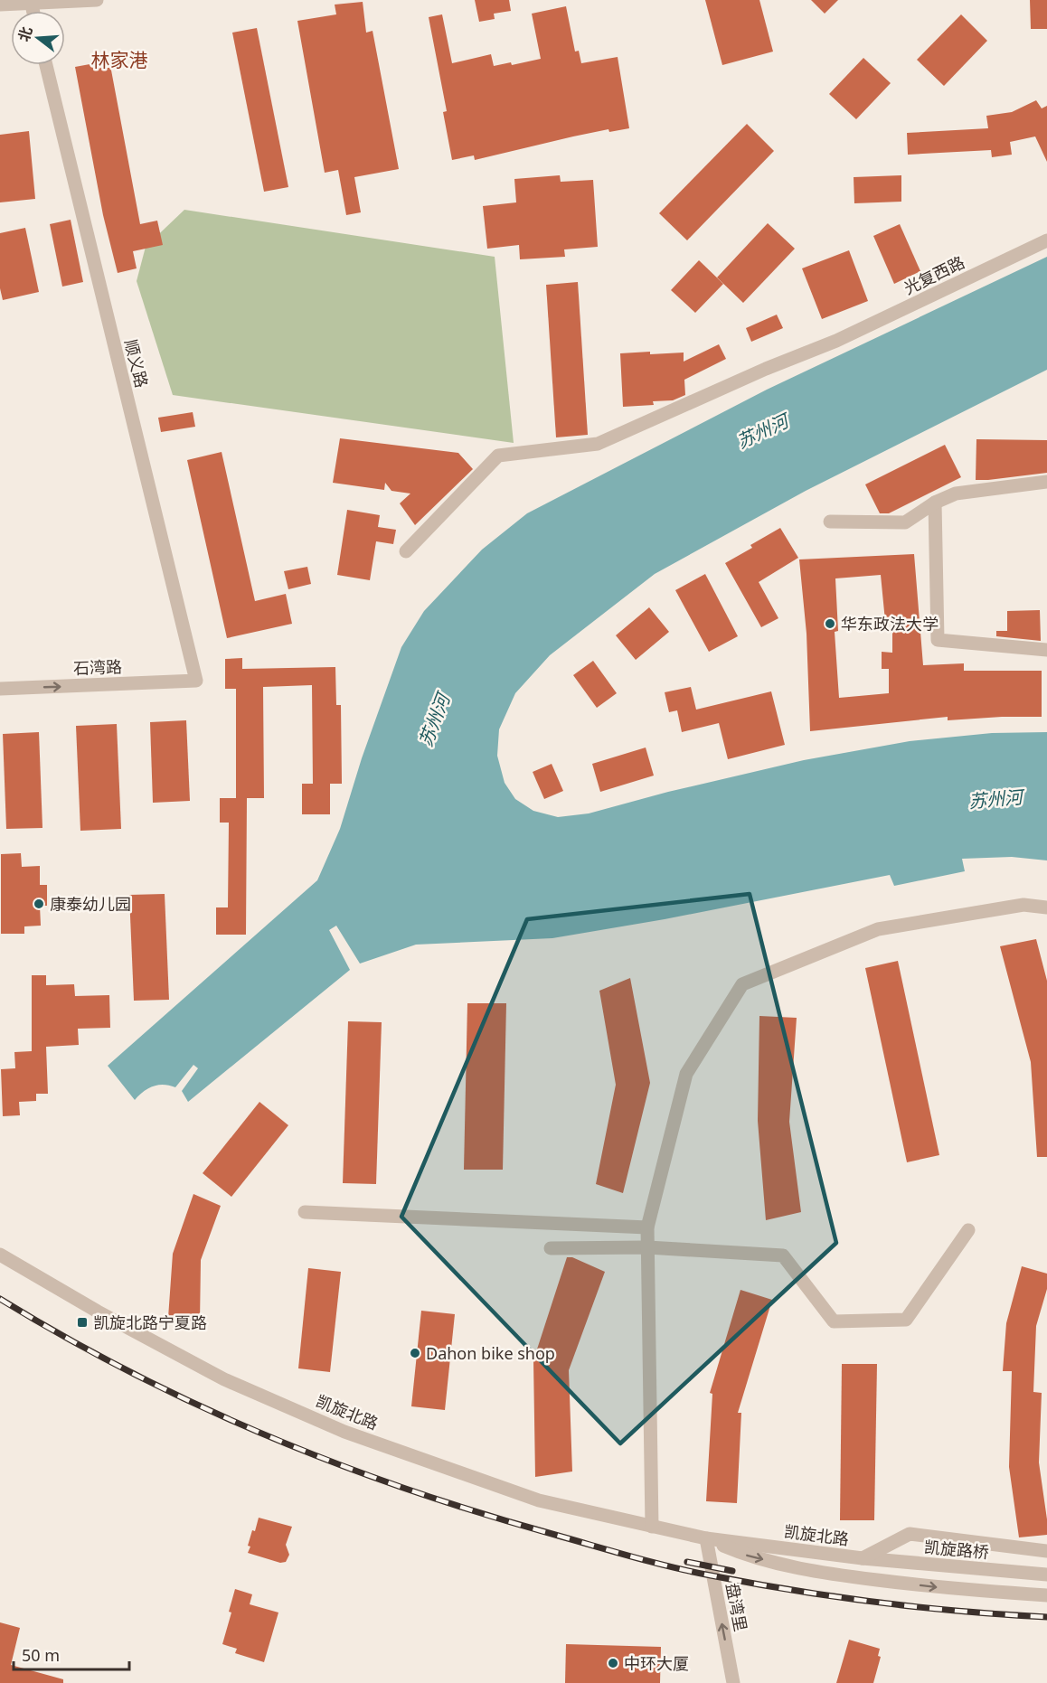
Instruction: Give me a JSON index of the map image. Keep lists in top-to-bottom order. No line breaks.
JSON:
{"streets":{"street":["光复西路","顺义路","石湾路","凯旋北路","凯旋路桥","盘湾里"]},"crossings":[["顺义路","石湾路"],["凯旋北路","凯旋路桥"],["凯旋北路","盘湾里"]],"one_way":["石湾路","盘湾里"],"districts":["林家港"],"water":["苏州河"],"places":{"other":["华东政法大学","康泰幼儿园","Dahon bike shop","中环大厦"],"transit":["凯旋北路宁夏路"]},"scale_bar":"50 m","north":"left"}
